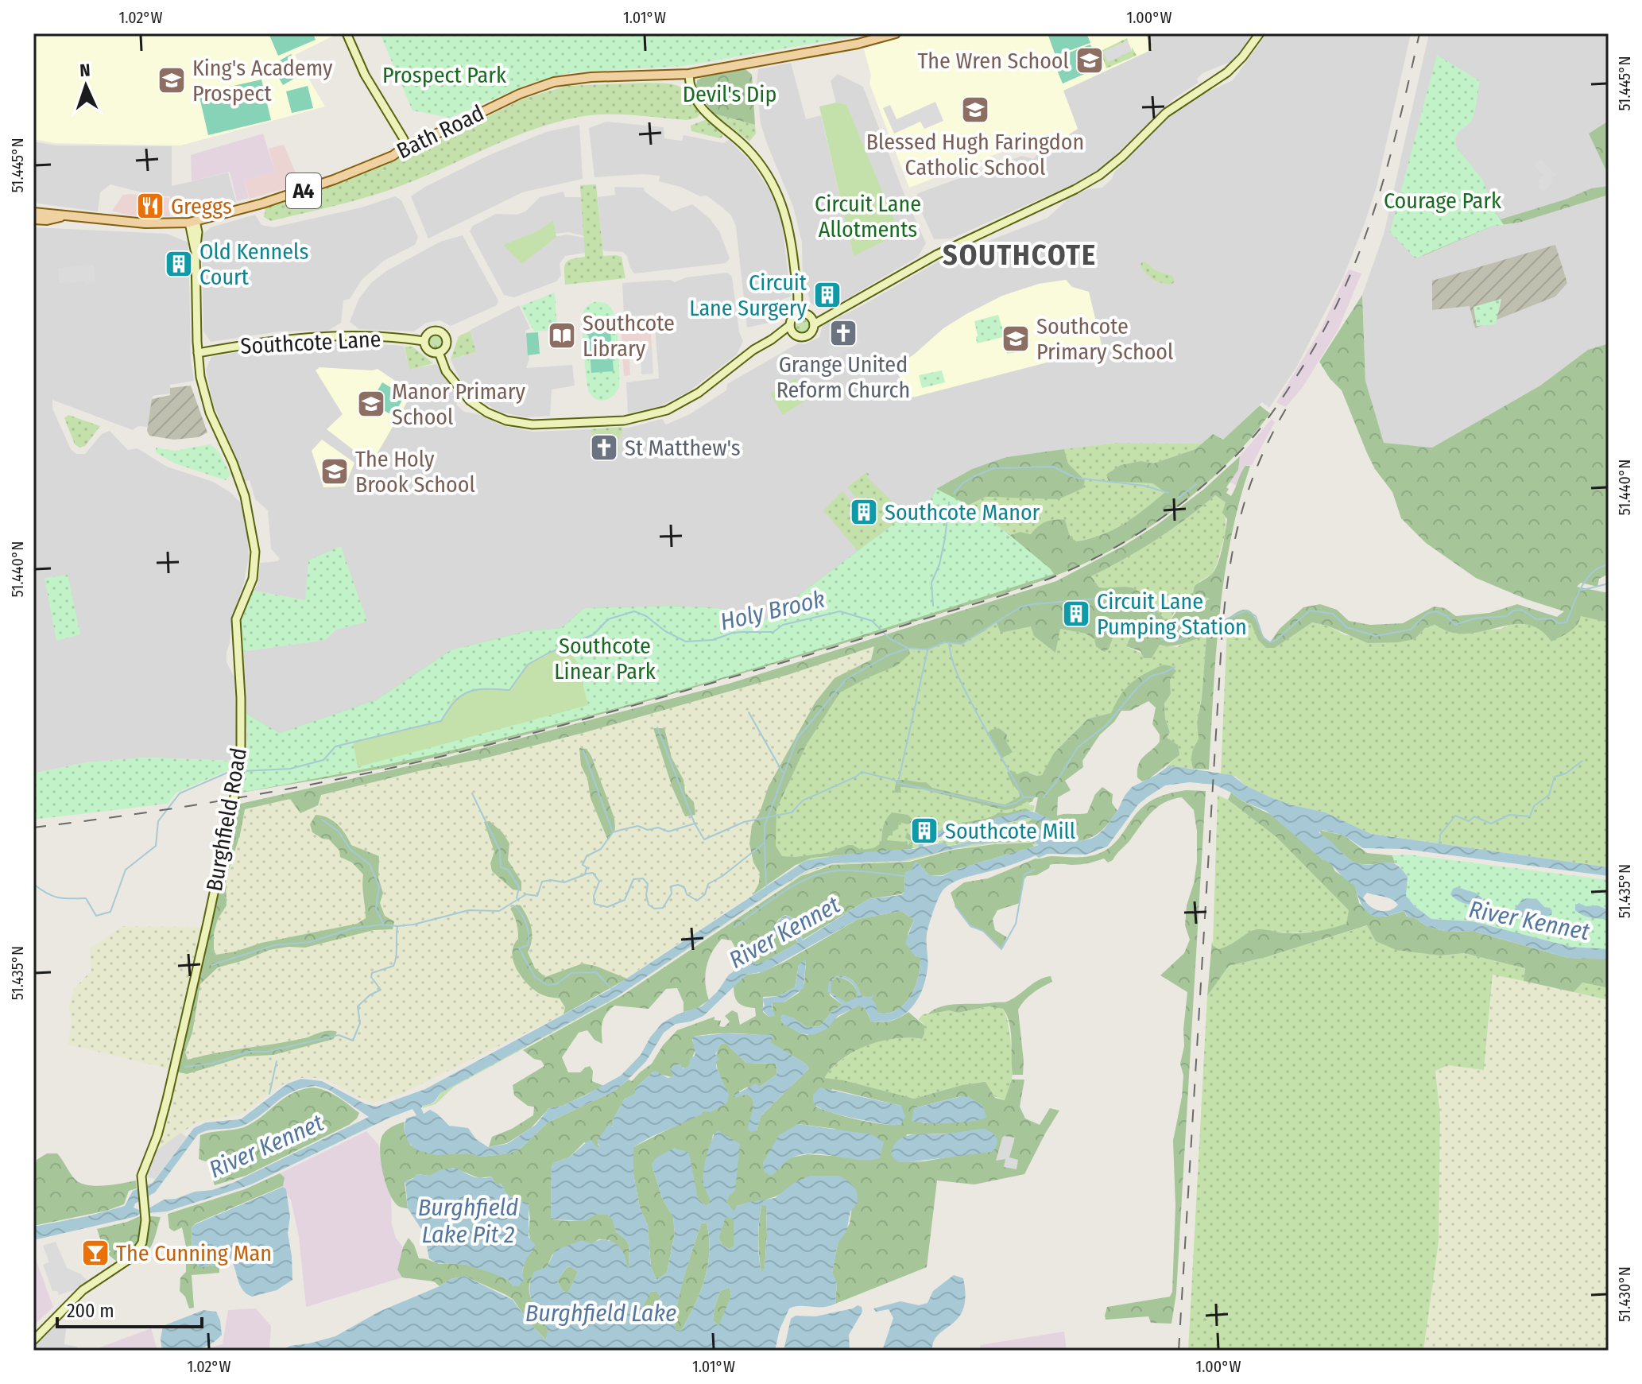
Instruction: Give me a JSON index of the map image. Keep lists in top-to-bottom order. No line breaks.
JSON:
{"streets":{"main road":["Bath Road","A4"],"street":["Southcote Lane","Burghfield Road"]},"crossings":[["Bath Road","Burghfield Road"],["Southcote Lane","Burghfield Road"]],"districts":["SOUTHCOTE"],"water":["Holy Brook","River Kennet","Burghfield Lake Pit 2","Burghfield Lake"],"parks":["Prospect Park","Devil's Dip","Courage Park","Circuit Lane Allotments","Southcote Linear Park"],"places":{"school or university":["The Wren School","King's Academy Prospect","Blessed Hugh Faringdon Catholic School","Southcote Primary School","Manor Primary School","The Holy Brook School"],"restaurant":["Greggs"],"building":["Old Kennels Court","Circuit Lane Surgery","Southcote Manor","Circuit Lane Pumping Station","Southcote Mill"],"church":["Grange United Reform Church","St Matthew's"],"library":["Southcote Library"],"bar":["The Cunning Man"]},"scale_bar":"200 m","north":"top","coordinates":["1.02°W","1.01°W","1.00°W","51.445°N","51.440°N","51.435°N","51.430°N"]}
